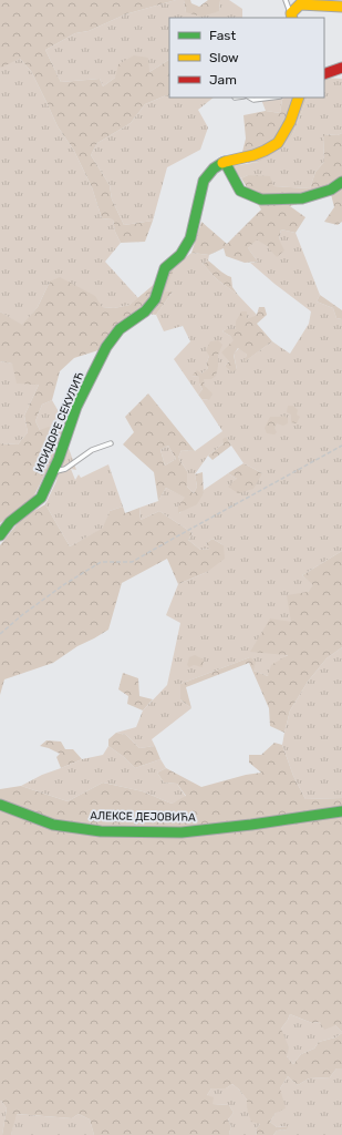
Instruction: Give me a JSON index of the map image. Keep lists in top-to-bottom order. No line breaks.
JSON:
{"streets":{"street":["ИСИДОРЕ СЕКУЛИЋ","АЛЕКСЕ ДЕЈОВИЋА"]},"legend":["Fast","Slow","Jam"]}
